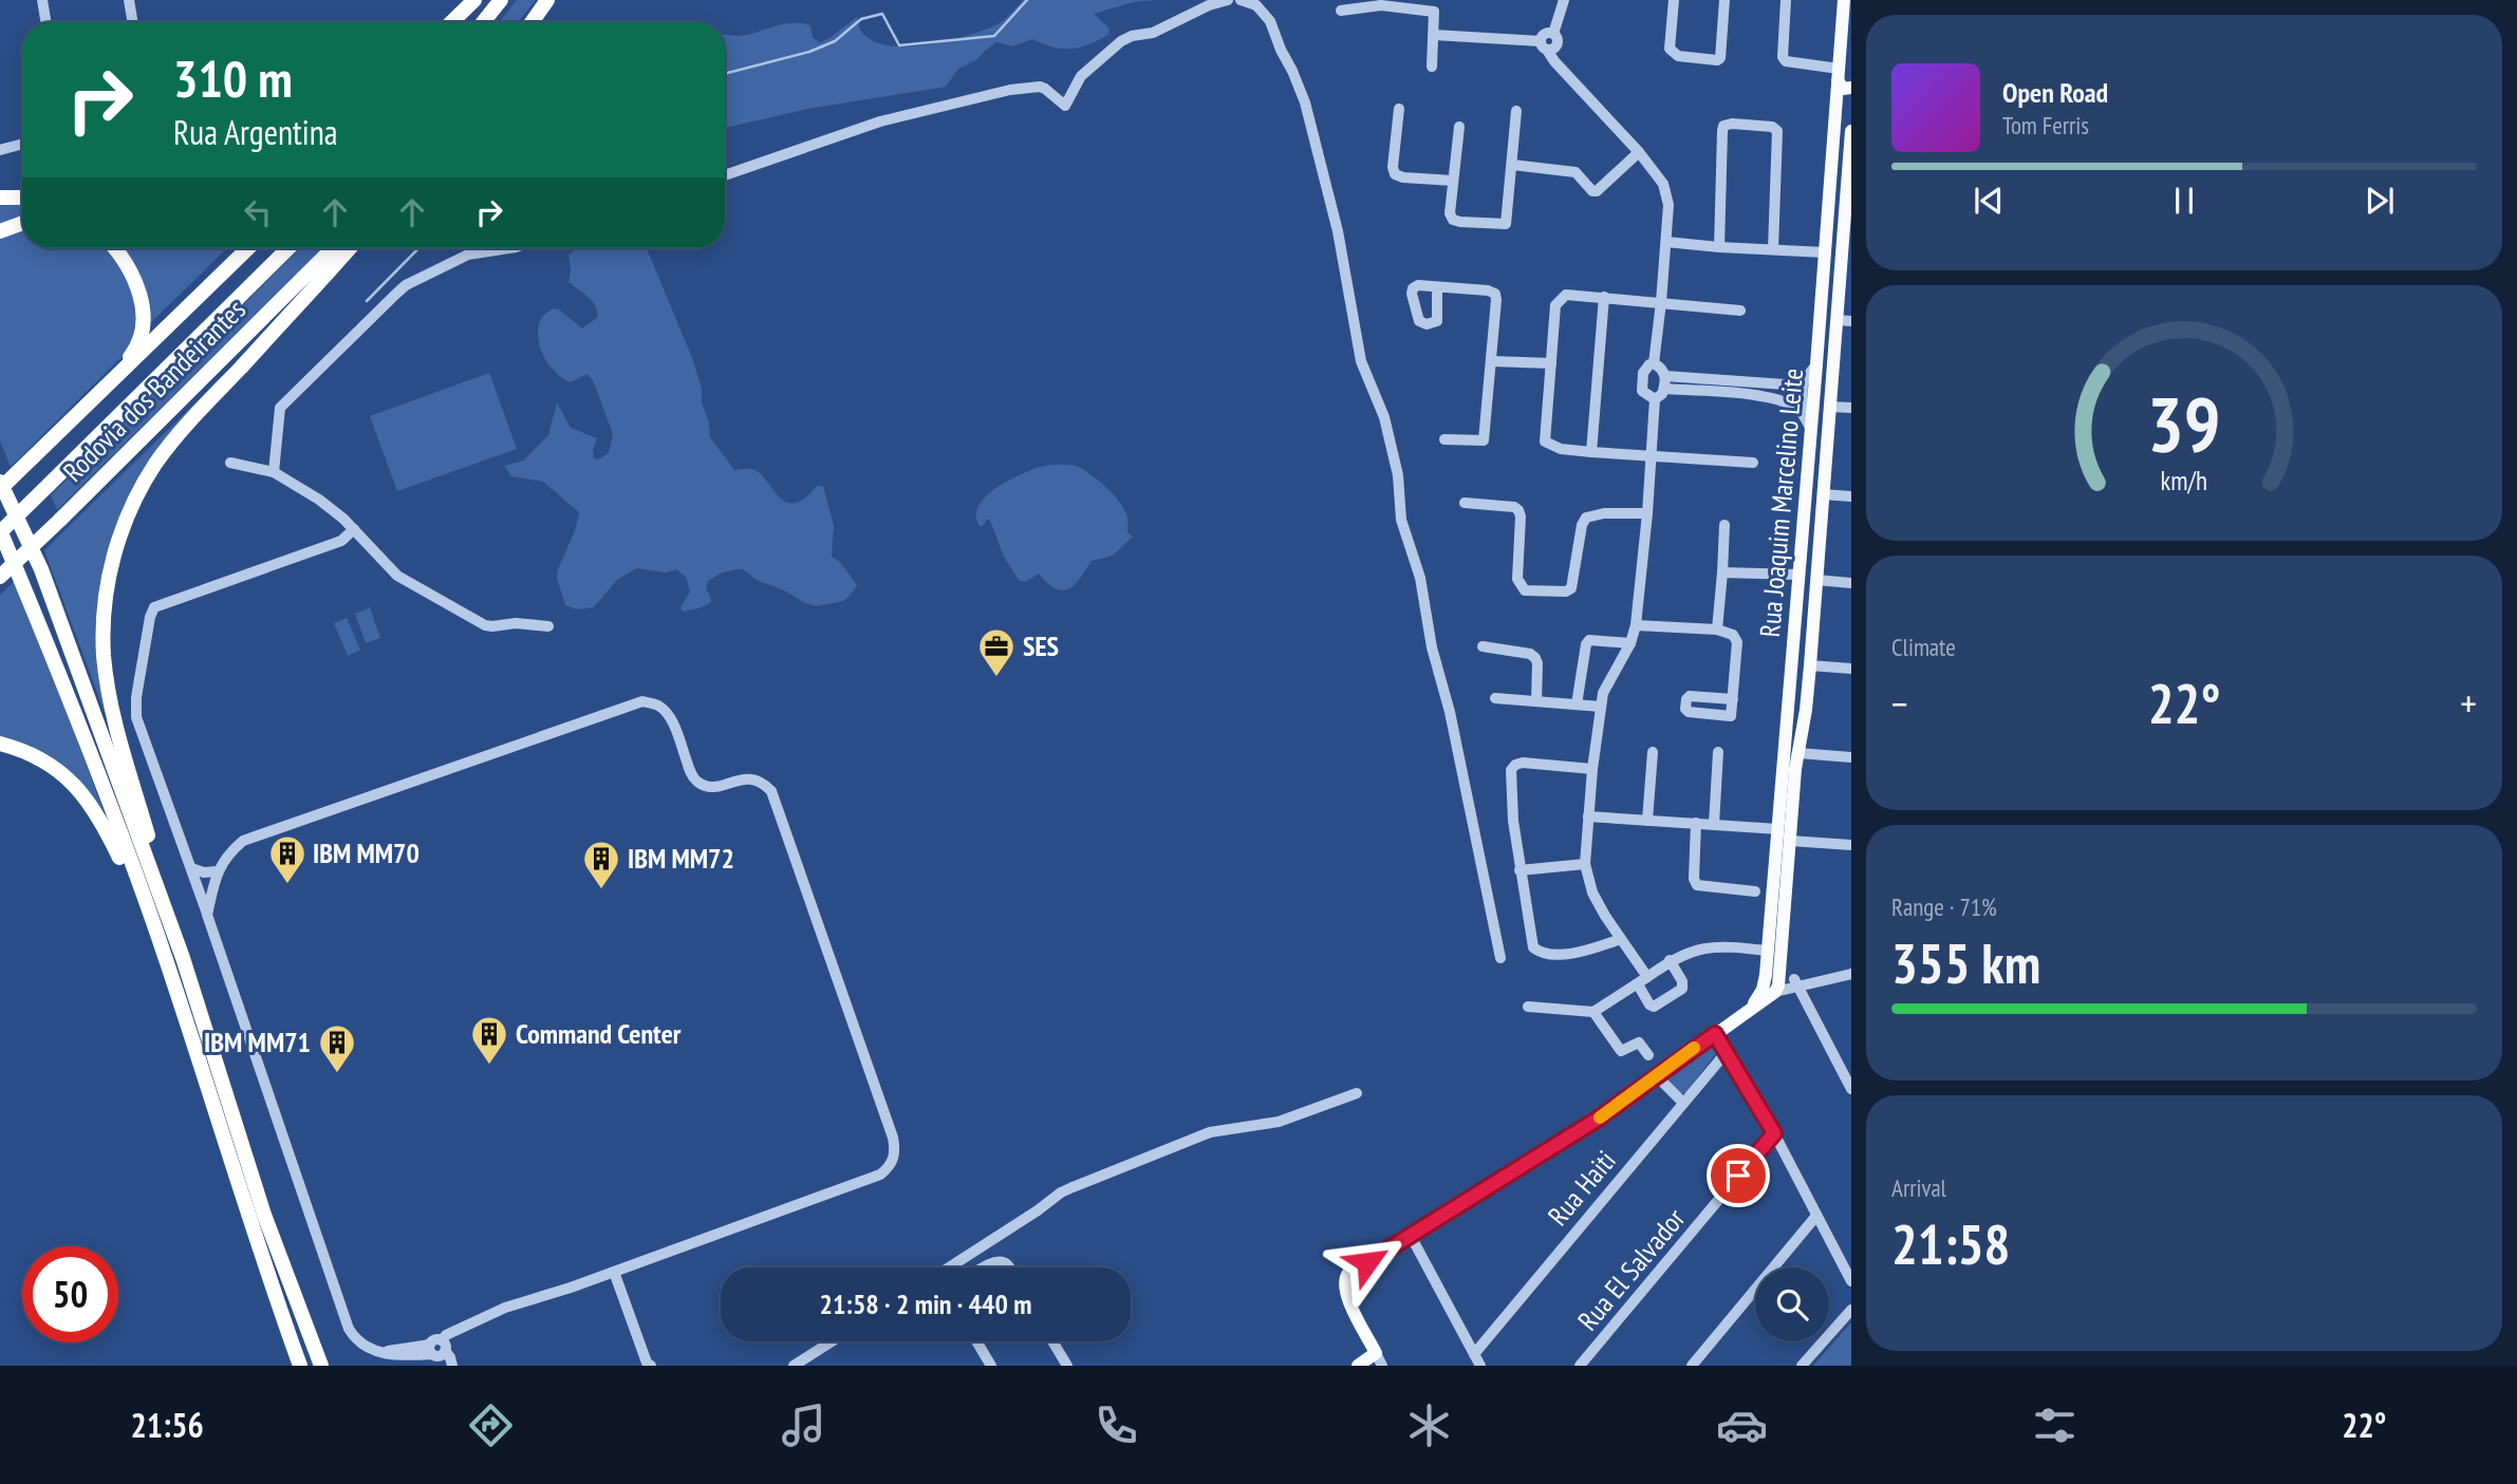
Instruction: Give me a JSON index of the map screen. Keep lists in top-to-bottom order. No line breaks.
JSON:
{"streets":{"highway":["Rodovia dos Bandeirantes"],"main road":["Rua Joaquim Marcelino Leite"],"street":["Rua Haiti","Rua El Salvador"]},"places":{"office":["SES"],"building":["IBM MM70","IBM MM72","Command Center","IBM MM71"]},"page":{"turn":["310 m","Rua Argentina"],"song":["Open Road","Tom Ferris"],"tile":["Climate",["Range · 71%","355 km"],["Arrival","21:58"]],"heat":["−","22°","+"],"limit":"50","trip":"21:58 · 2 min · 440 m","tabs":["21:56","22°"],"gauge":["39","km/h"]}}
